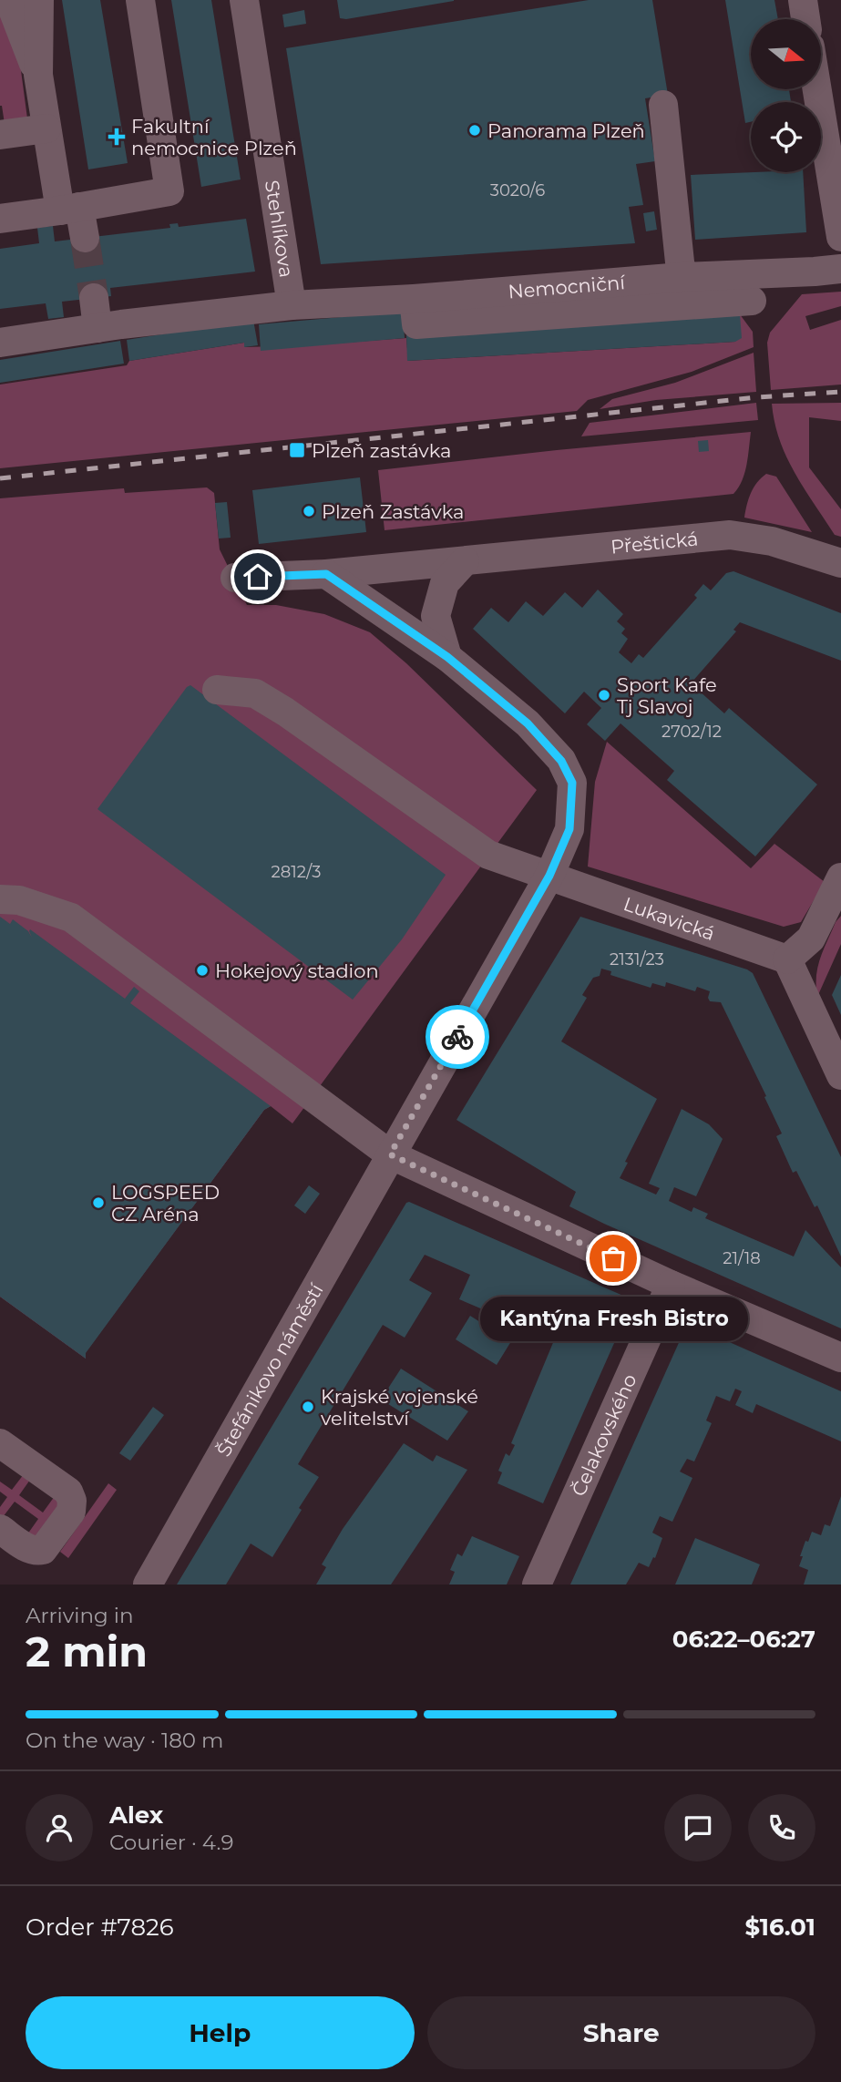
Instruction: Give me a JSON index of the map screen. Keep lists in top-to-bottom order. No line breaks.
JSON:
{"streets":{"street":["Stehlíkova","Nemocniční","Přeštická","Lukavická","Štefánikovo náměstí","Čelakovského"]},"crossings":[["Stehlíkova","Nemocniční"],["Přeštická","Štefánikovo náměstí"],["Lukavická","Štefánikovo náměstí"]],"places":{"other":["Panorama Plzeň","Plzeň Zastávka","Sport Kafe Tj Slavoj","Hokejový stadion","LOGSPEED CZ Aréna","Kantýna Fresh Bistro","Krajské vojenské velitelství"],"health":["Fakultní nemocnice Plzeň"],"transit":["Plzeň zastávka"]},"house_numbers":["3020/6","2702/12","2812/3","2131/23","21/18"],"north":"right","page":{"bubble":"Kantýna Fresh Bistro","heading":["2 min","Arriving in","06:22–06:27"],"panel":["Alex","Courier · 4.9","Order #7826","$16.01"],"bar":"On the way · 180 m","buttons":["Help","Share"]}}
